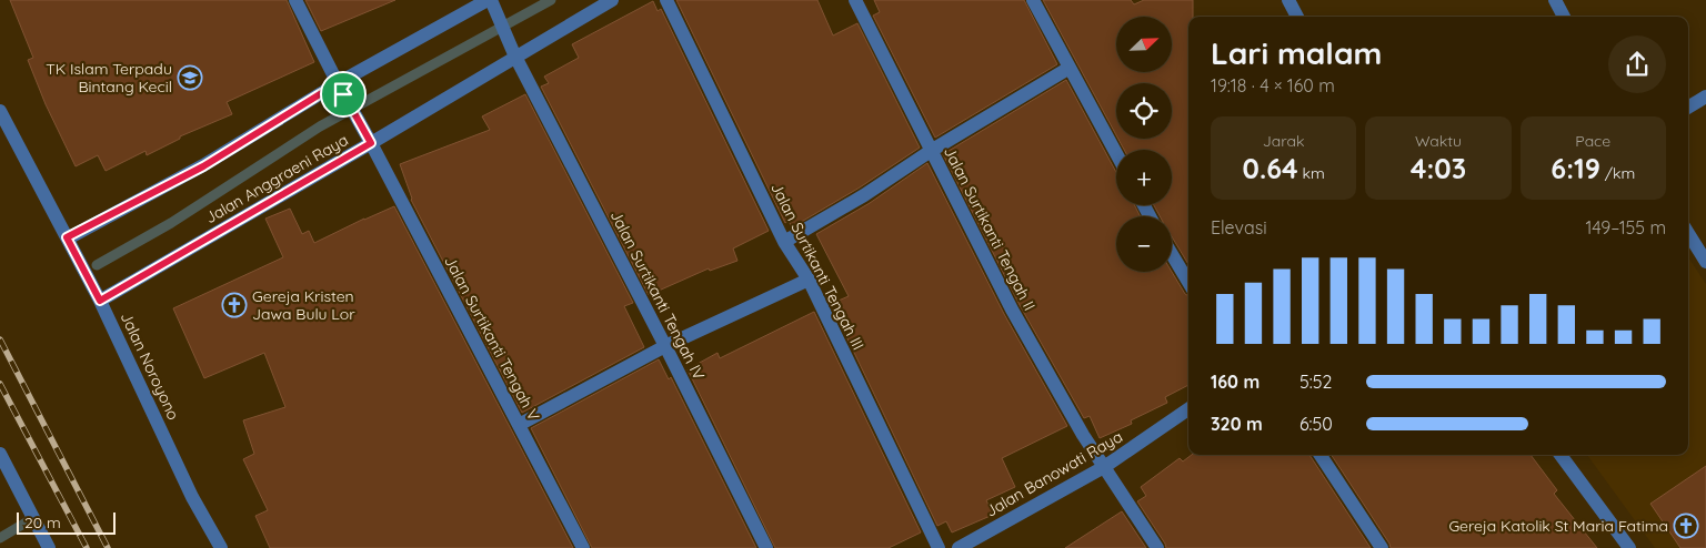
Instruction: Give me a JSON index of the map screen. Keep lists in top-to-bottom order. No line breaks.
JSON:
{"streets":{"street":["Jalan Anggraeni Raya","Jalan Surtikanti Tengah II","Jalan Surtikanti Tengah III","Jalan Surtikanti Tengah IV","Jalan Surtikanti Tengah V","Jalan Noroyono","Jalan Banowati Raya"]},"crossings":[["Jalan Anggraeni Raya","Jalan Surtikanti Tengah IV"],["Jalan Anggraeni Raya","Jalan Surtikanti Tengah V"],["Jalan Anggraeni Raya","Jalan Noroyono"],["Jalan Surtikanti Tengah II","Jalan Banowati Raya"]],"places":{"school or university":["TK Islam Terpadu Bintang Kecil"],"church":["Gereja Kristen Jawa Bulu Lor","Gereja Katolik St Maria Fatima"]},"scale_bar":"20 m","north":"top right","page":{"map_buttons":["+","−"],"heading":["Lari malam","19:18 · 4 × 160 m"],"stats":[["Jarak","0.64 km"],["Waktu","4:03"],["Pace","6:19 /km"]],"chart":["Elevasi","149–155 m"],"list":[{"name":"160 m","note":"5:52"},{"name":"320 m","note":"6:50"}],"scale":"20 m"}}
